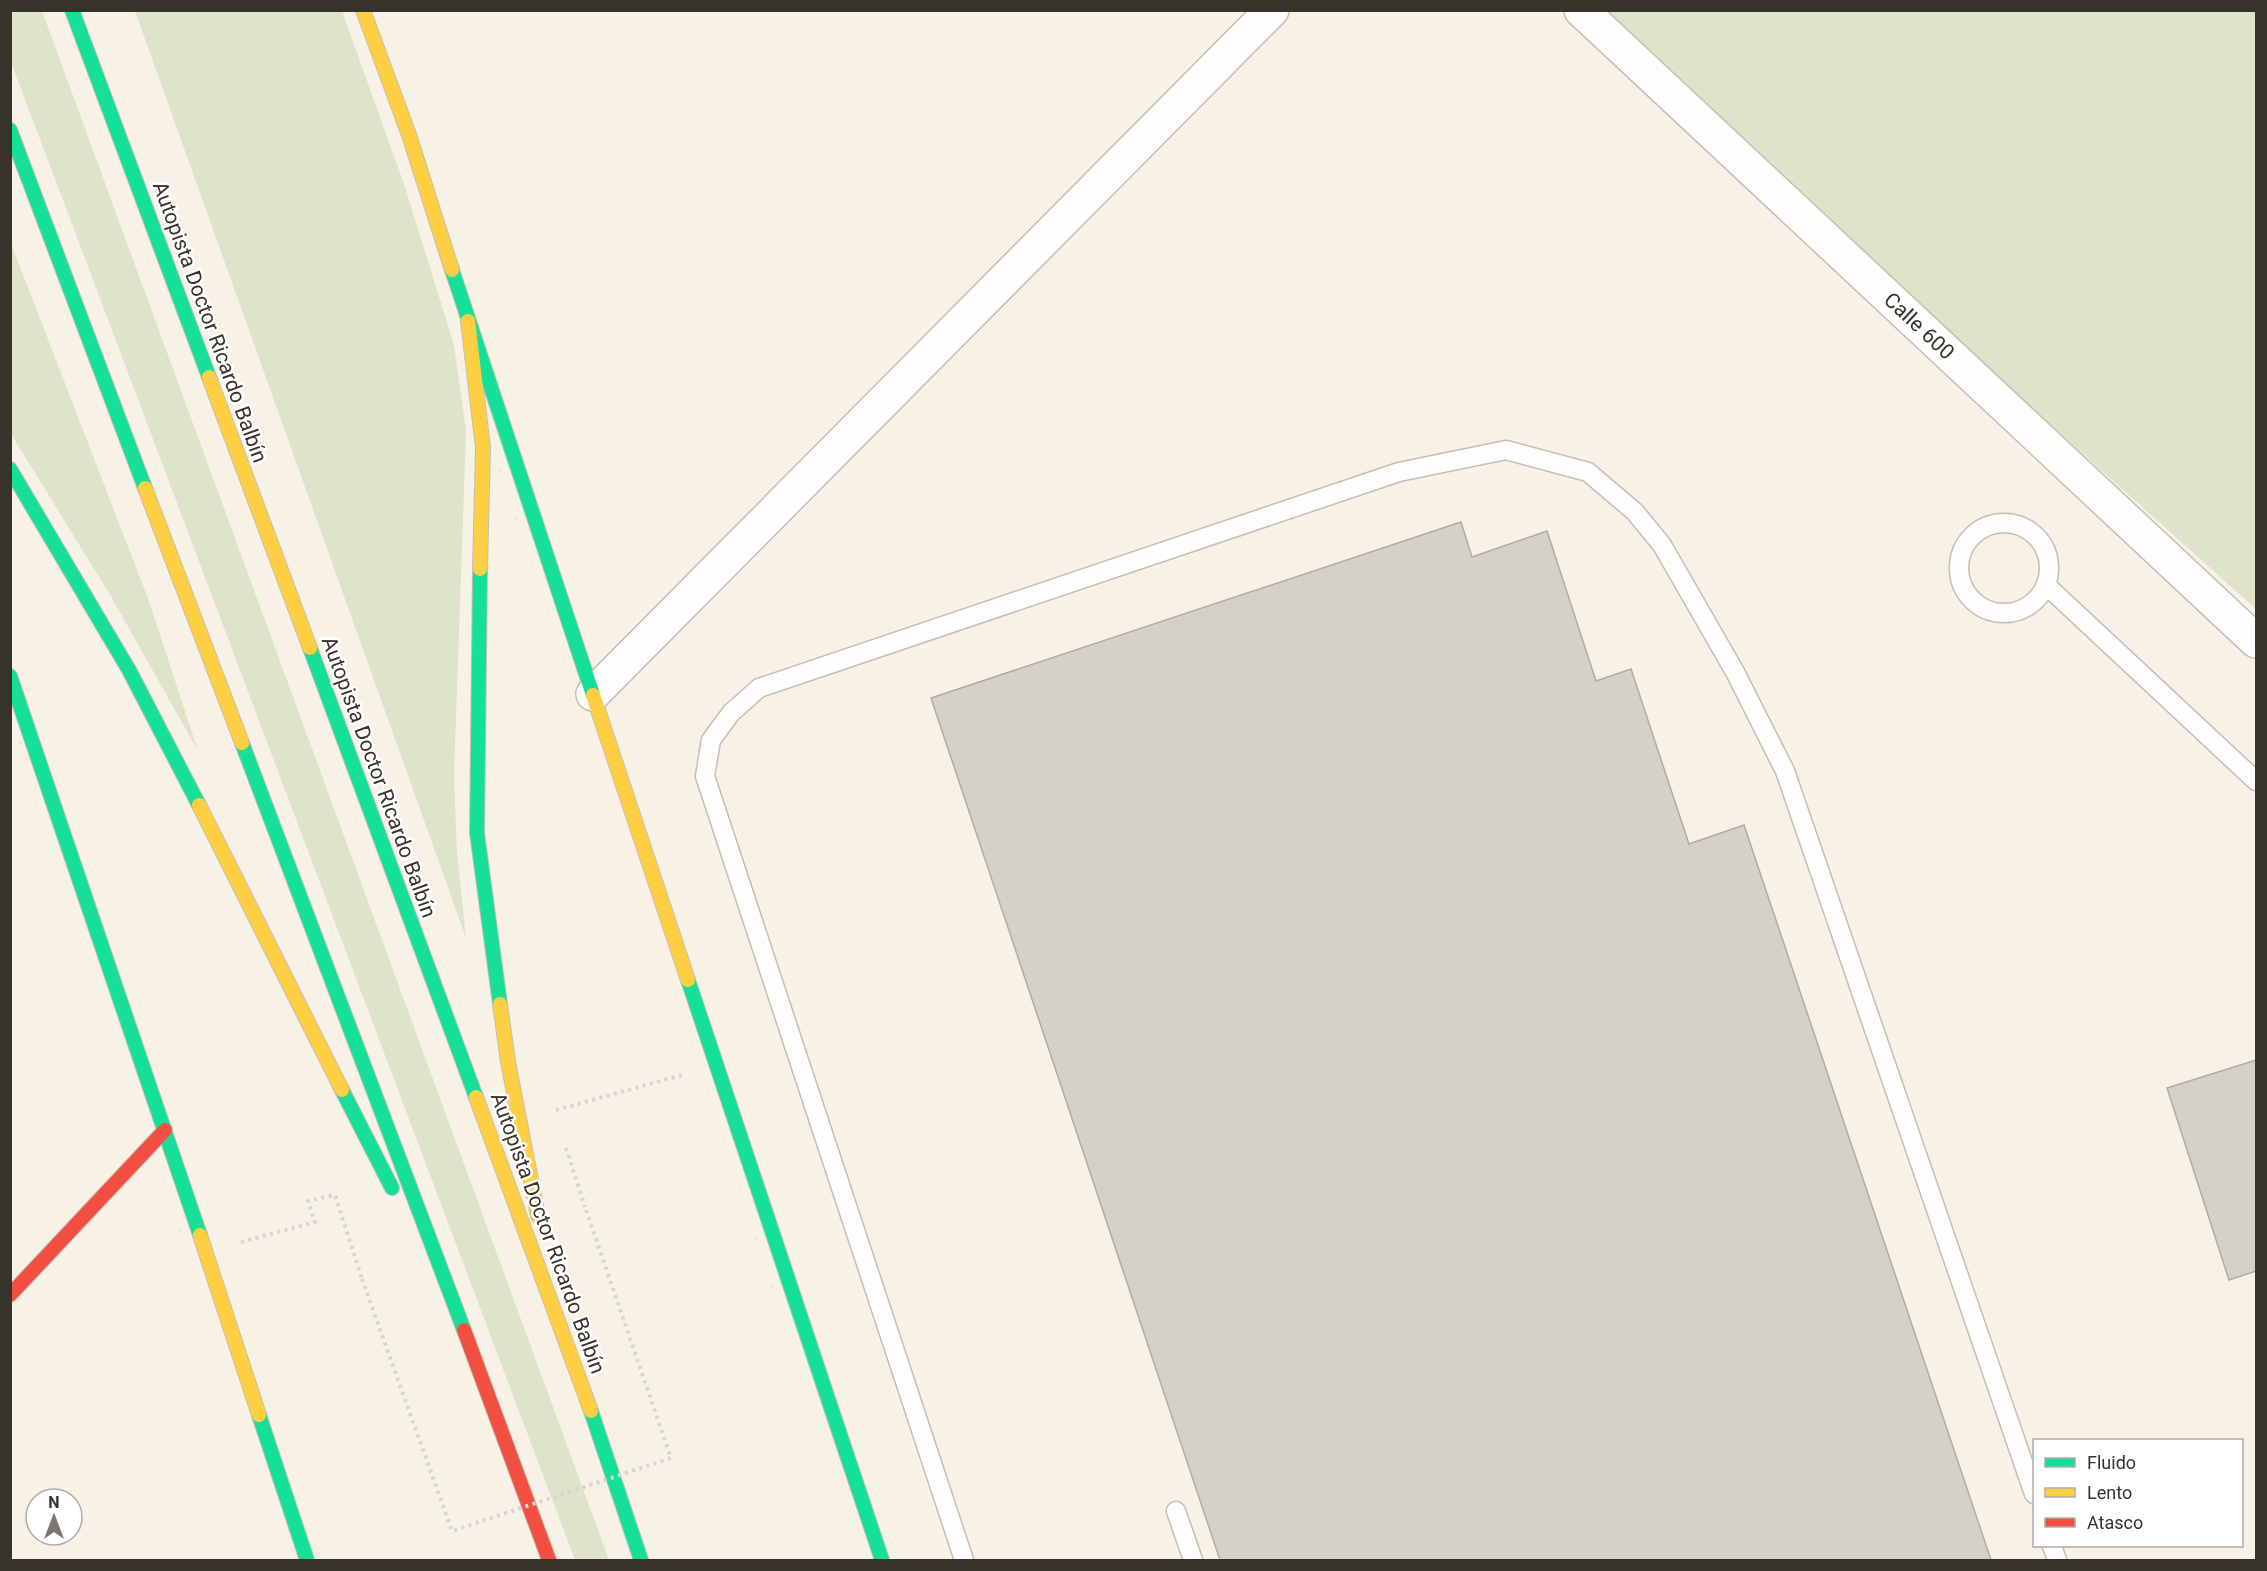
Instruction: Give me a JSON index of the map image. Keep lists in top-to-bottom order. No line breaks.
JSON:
{"streets":{"main road":["Autopista Doctor Ricardo Balbín"],"street":["Calle 600"]},"legend":["Fluido","Lento","Atasco"],"north":"top"}
